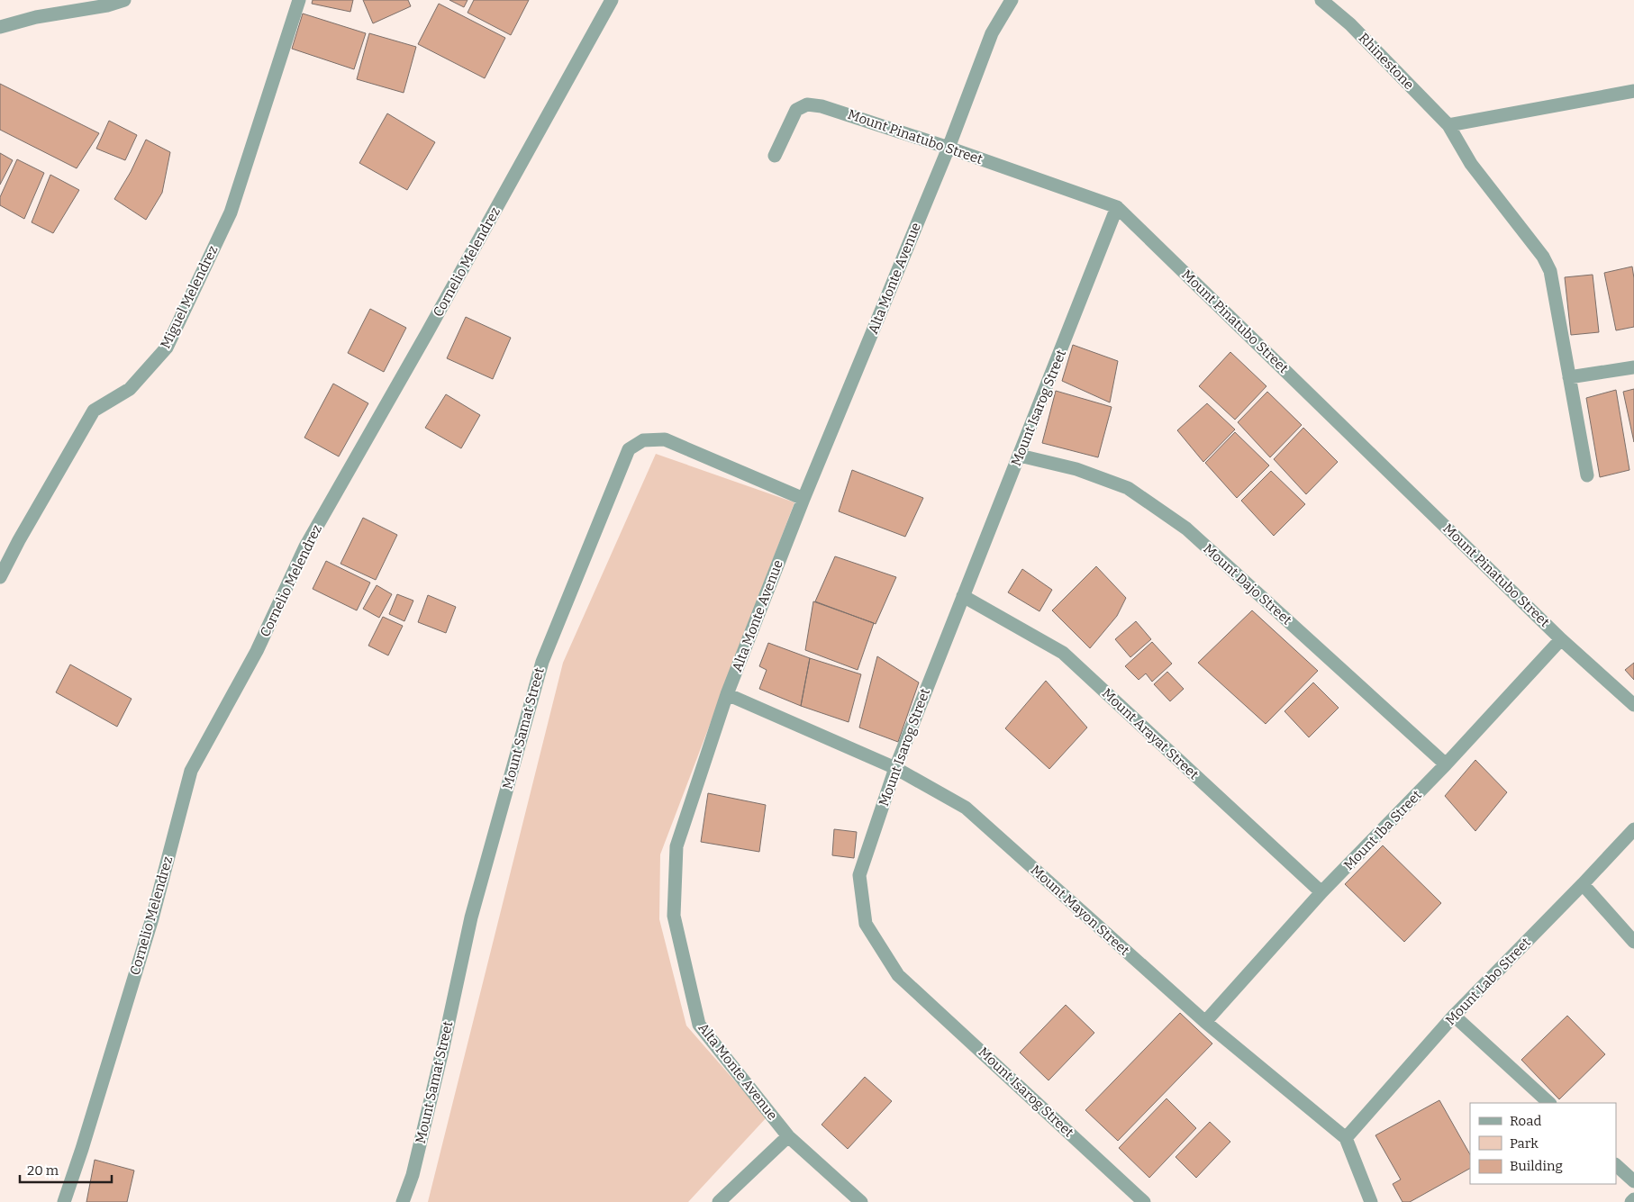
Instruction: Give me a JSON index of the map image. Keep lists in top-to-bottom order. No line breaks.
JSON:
{"streets":{"street":["Rhinestone","Mount Pinatubo Street","Cornelio Melendrez","Alta Monte Avenue","Miguel Melendrez","Mount Isarog Street","Mount Dajo Street","Mount Samat Street","Mount Arayat Street","Mount Iba Street","Mount Mayon Street","Mount Labo Street"]},"crossings":[["Mount Pinatubo Street","Alta Monte Avenue"],["Mount Pinatubo Street","Mount Isarog Street"],["Mount Pinatubo Street","Mount Iba Street"],["Alta Monte Avenue","Mount Samat Street"],["Alta Monte Avenue","Mount Mayon Street"],["Mount Isarog Street","Mount Dajo Street"],["Mount Isarog Street","Mount Arayat Street"],["Mount Isarog Street","Mount Mayon Street"],["Mount Dajo Street","Mount Iba Street"],["Mount Arayat Street","Mount Iba Street"],["Mount Iba Street","Mount Mayon Street"],["Mount Mayon Street","Mount Labo Street"]],"legend":["Road","Park","Building"],"scale_bar":"20 m"}
